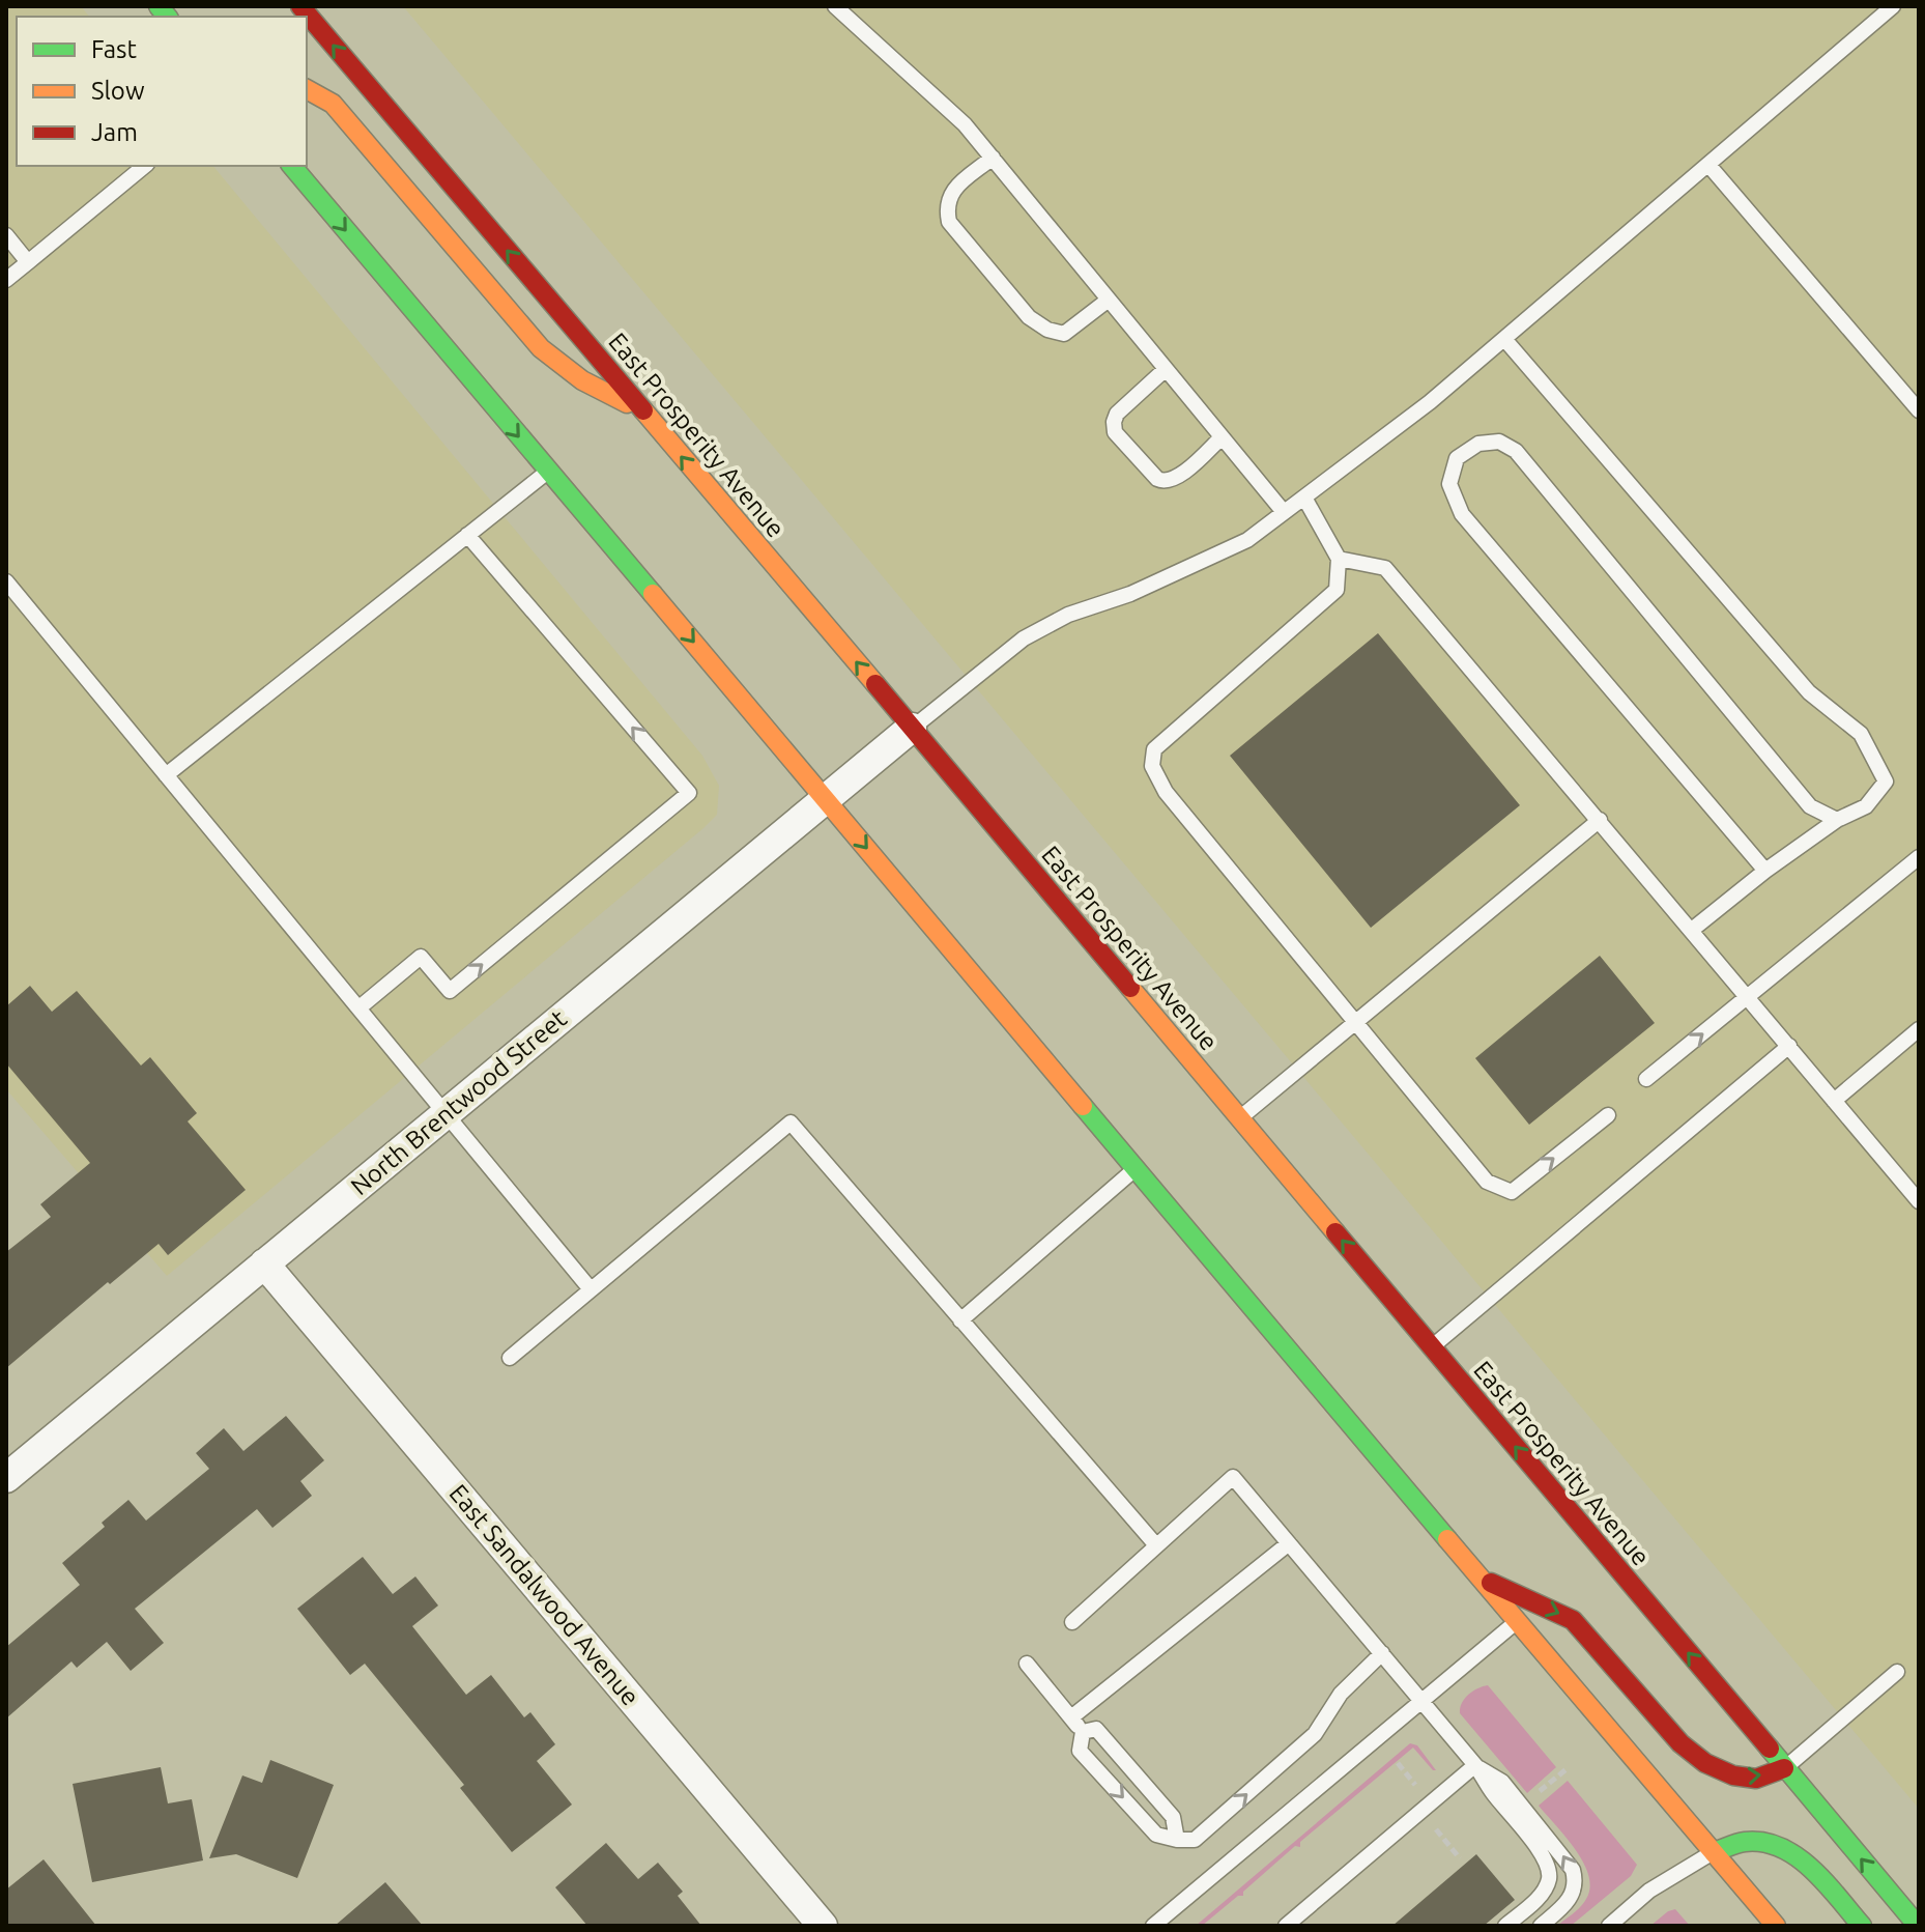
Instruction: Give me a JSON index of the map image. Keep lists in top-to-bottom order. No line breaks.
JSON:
{"streets":{"main road":["East Prosperity Avenue"],"street":["North Brentwood Street","East Sandalwood Avenue"]},"crossings":[["East Prosperity Avenue","North Brentwood Street"],["North Brentwood Street","East Sandalwood Avenue"]],"legend":["Fast","Slow","Jam"]}
